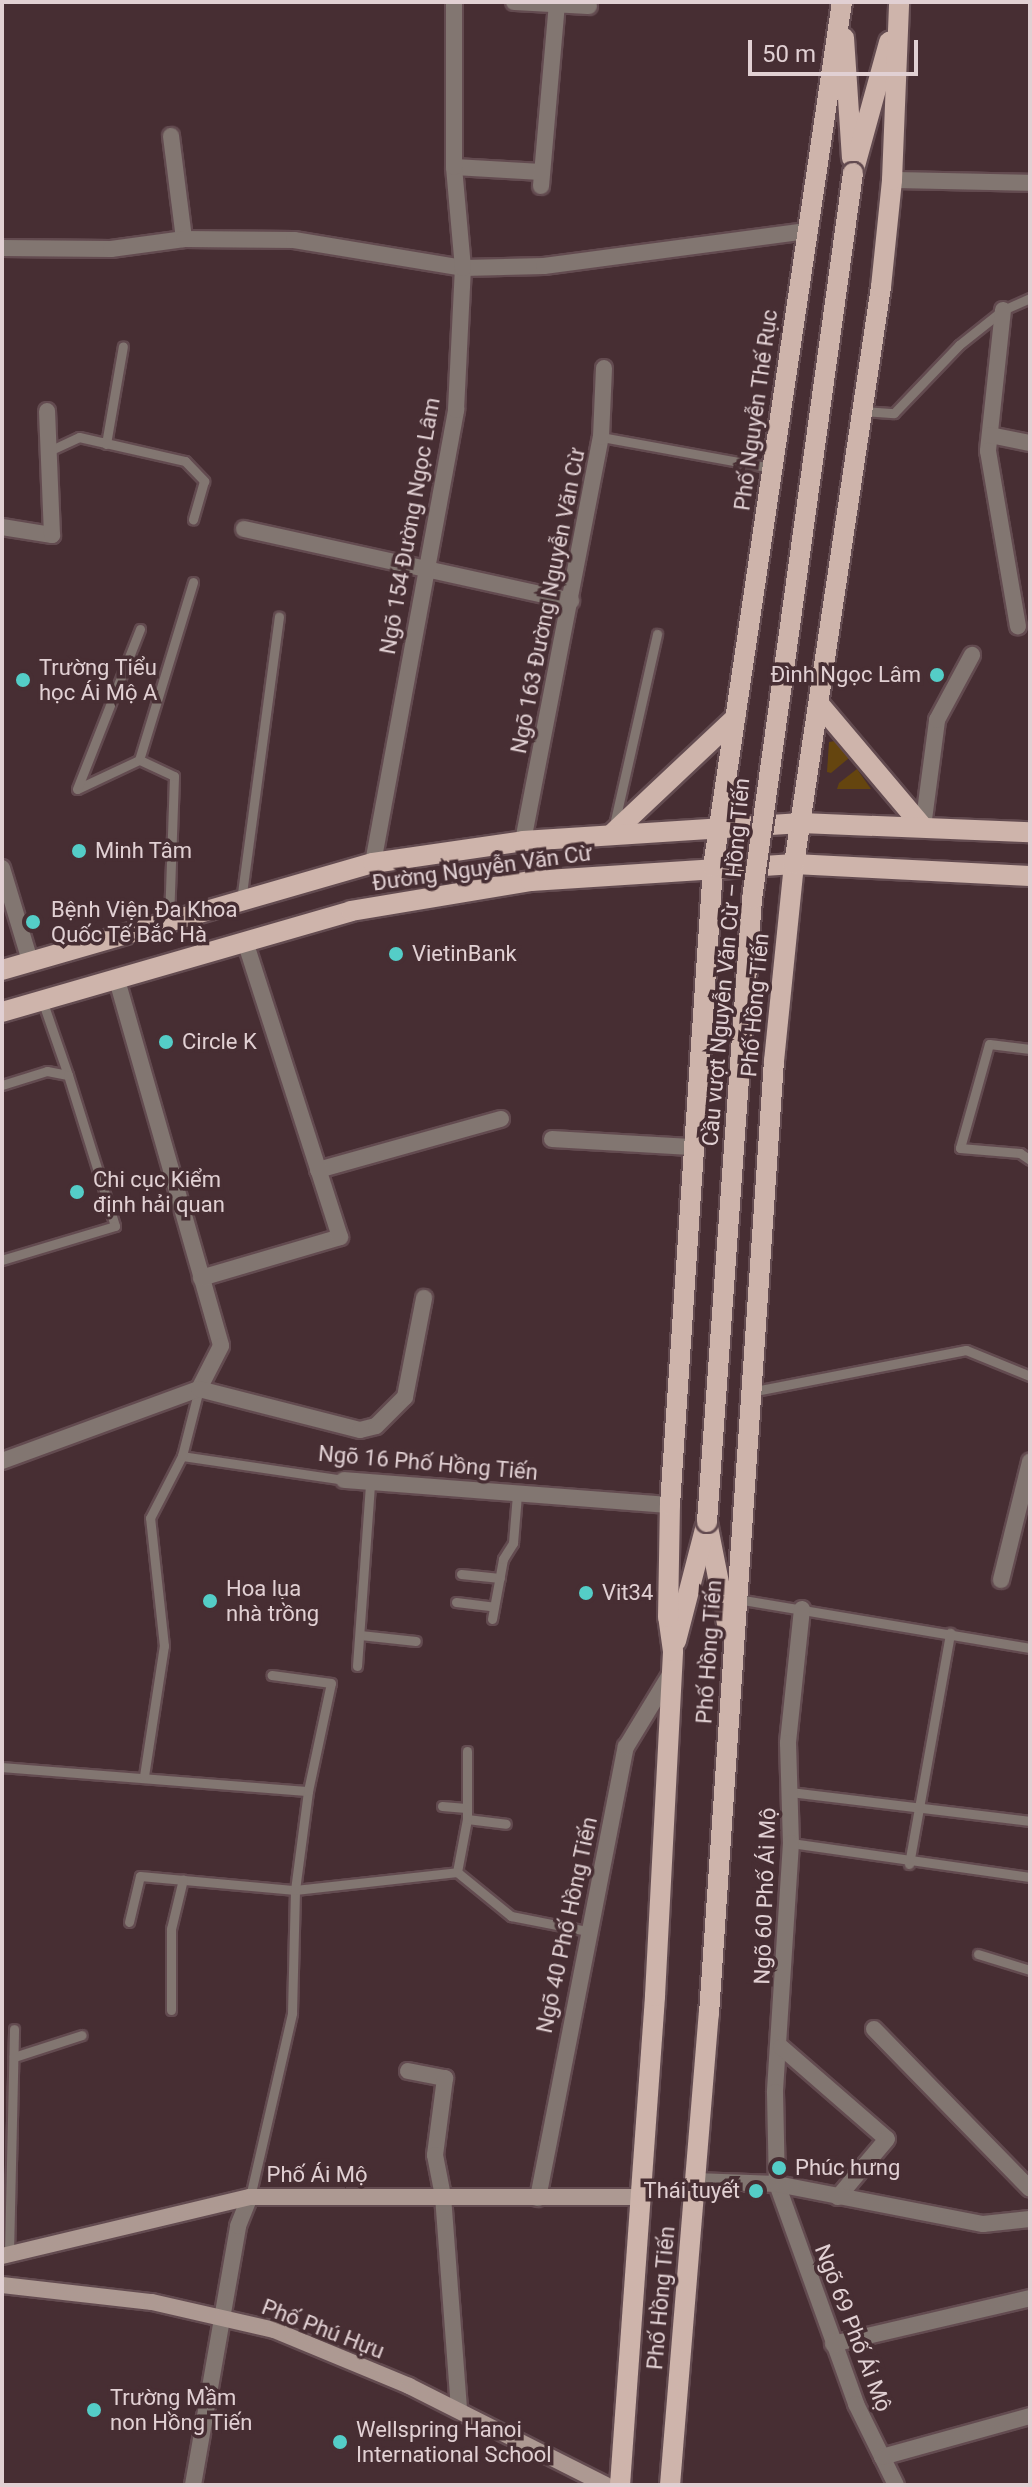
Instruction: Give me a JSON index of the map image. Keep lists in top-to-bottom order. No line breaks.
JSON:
{"streets":{"main road":["Phố Nguyễn Thế Rục","Đường Nguyễn Văn Cừ","Cầu vượt Nguyễn Văn Cừ – Hồng Tiến","Phố Hồng Tiến"],"street":["Ngõ 154 Đường Ngọc Lâm","Ngõ 163 Đường Nguyễn Văn Cừ","Ngõ 16 Phố Hồng Tiến","Ngõ 60 Phố Ái Mộ","Ngõ 40 Phố Hồng Tiến","Phố Ái Mộ","Ngõ 69 Phố Ái Mộ","Phố Phú Hựu"]},"crossings":[["Phố Nguyễn Thế Rục","Đường Nguyễn Văn Cừ"],["Phố Nguyễn Thế Rục","Phố Hồng Tiến"],["Ngõ 154 Đường Ngọc Lâm","Đường Nguyễn Văn Cừ"],["Ngõ 163 Đường Nguyễn Văn Cừ","Đường Nguyễn Văn Cừ"],["Đường Nguyễn Văn Cừ","Phố Hồng Tiến"],["Phố Hồng Tiến","Ngõ 16 Phố Hồng Tiến"],["Phố Hồng Tiến","Ngõ 40 Phố Hồng Tiến"],["Phố Hồng Tiến","Phố Ái Mộ"],["Ngõ 60 Phố Ái Mộ","Ngõ 69 Phố Ái Mộ"],["Ngõ 40 Phố Hồng Tiến","Phố Ái Mộ"]],"places":["Đình Ngọc Lâm","Trường Tiểu học Ái Mộ A","Minh Tâm","Bệnh Viện Đa Khoa Quốc Tế Bắc Hà","VietinBank","Circle K","Chi cục Kiểm định hải quan","Vit34","Hoa lụa nhà trồng","Phúc hưng","Thái tuyết","Trường Mầm non Hồng Tiến","Wellspring Hanoi International School"],"scale_bar":"50 m"}
